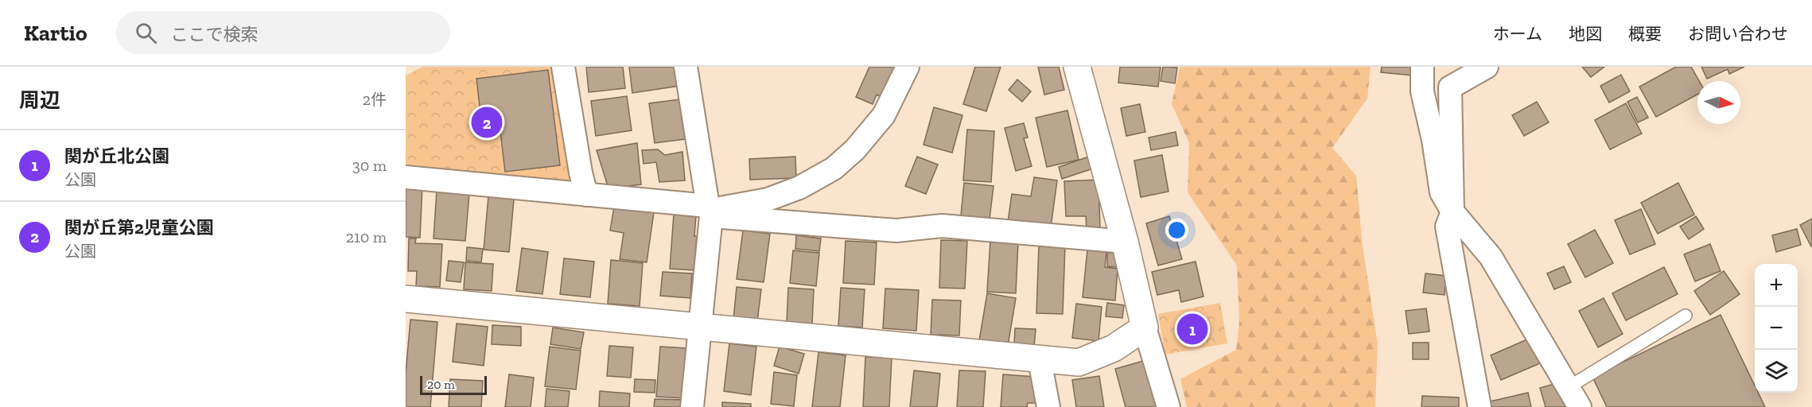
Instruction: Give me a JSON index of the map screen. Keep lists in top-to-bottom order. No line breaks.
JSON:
{"scale_bar":"20 m","north":"right","page":{"header":"Kartio","search":"ここで検索","nav":["ホーム","地図","概要","お問い合わせ"],"heading":["周辺","2件"],"pins":["2","1"],"list":[{"mark":"1","name":"関が丘北公園","note":"公園","value":"30 m"},{"mark":"2","name":"関が丘第2児童公園","note":"公園","value":"210 m"}],"map_buttons":["+","−"],"scale":"20 m"}}
